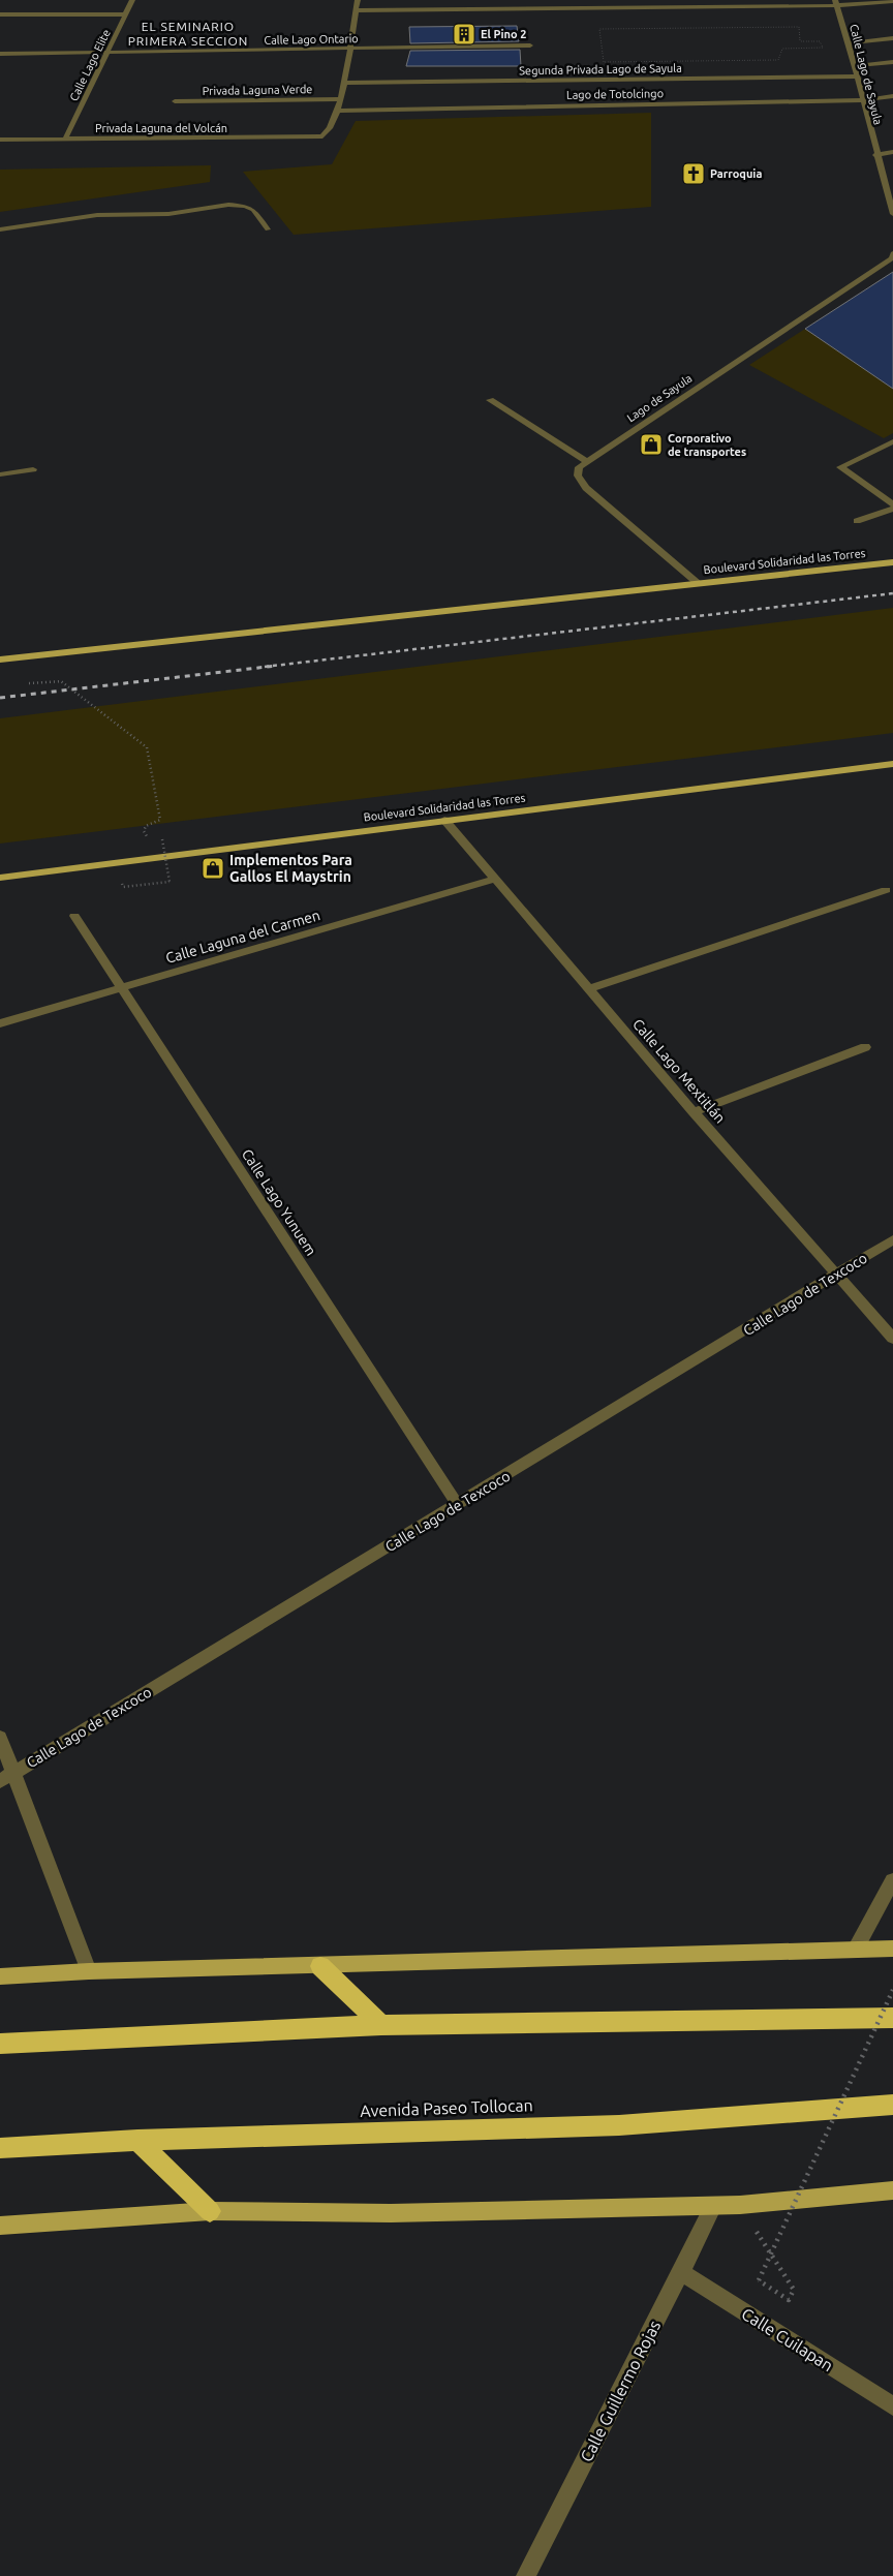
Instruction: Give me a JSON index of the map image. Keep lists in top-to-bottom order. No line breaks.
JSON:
{"streets":{"highway":["Avenida Paseo Tollocan"],"main road":["Boulevard Solidaridad las Torres"],"street":["Calle Lago Ontario","Calle Lago Elite","Segunda Privada Lago de Sayula","Calle Lago de Sayula","Privada Laguna Verde","Lago de Totolcingo","Privada Laguna del Volcán","Lago de Sayula","Calle Laguna del Carmen","Calle Lago Mextitlán","Calle Lago Yunuem","Calle Lago de Texcoco","Calle Cuilapan","Calle Guillermo Rojas"]},"crossings":[["Calle Lago Ontario","Calle Lago Elite"],["Calle Lago Elite","Privada Laguna del Volcán"],["Segunda Privada Lago de Sayula","Calle Lago de Sayula"],["Calle Lago de Sayula","Lago de Totolcingo"],["Lago de Totolcingo","Privada Laguna del Volcán"],["Boulevard Solidaridad las Torres","Calle Lago Mextitlán"],["Calle Laguna del Carmen","Calle Lago Mextitlán"],["Calle Laguna del Carmen","Calle Lago Yunuem"],["Calle Lago Mextitlán","Calle Lago de Texcoco"],["Calle Lago Yunuem","Calle Lago de Texcoco"],["Calle Cuilapan","Calle Guillermo Rojas"]],"districts":["EL SEMINARIO PRIMERA SECCION"],"places":{"building":["El Pino 2"],"church":["Parroquia"],"shop":["Corporativo de transportes","Implementos Para Gallos El Maystrin"]}}
